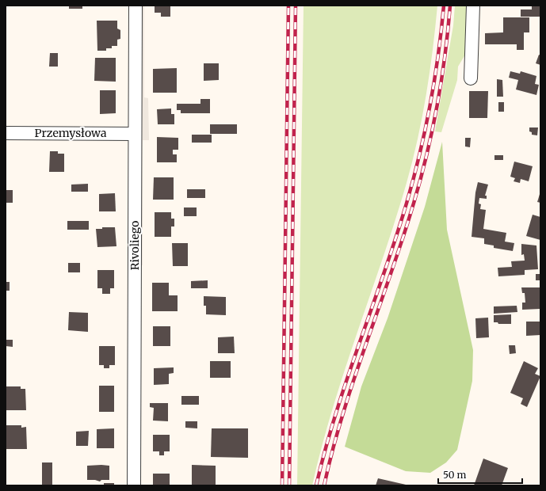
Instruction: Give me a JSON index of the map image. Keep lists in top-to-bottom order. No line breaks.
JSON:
{"streets":{"street":["Przemysłowa","Rivoliego"]},"crossings":[["Przemysłowa","Rivoliego"]],"scale_bar":"50 m"}
